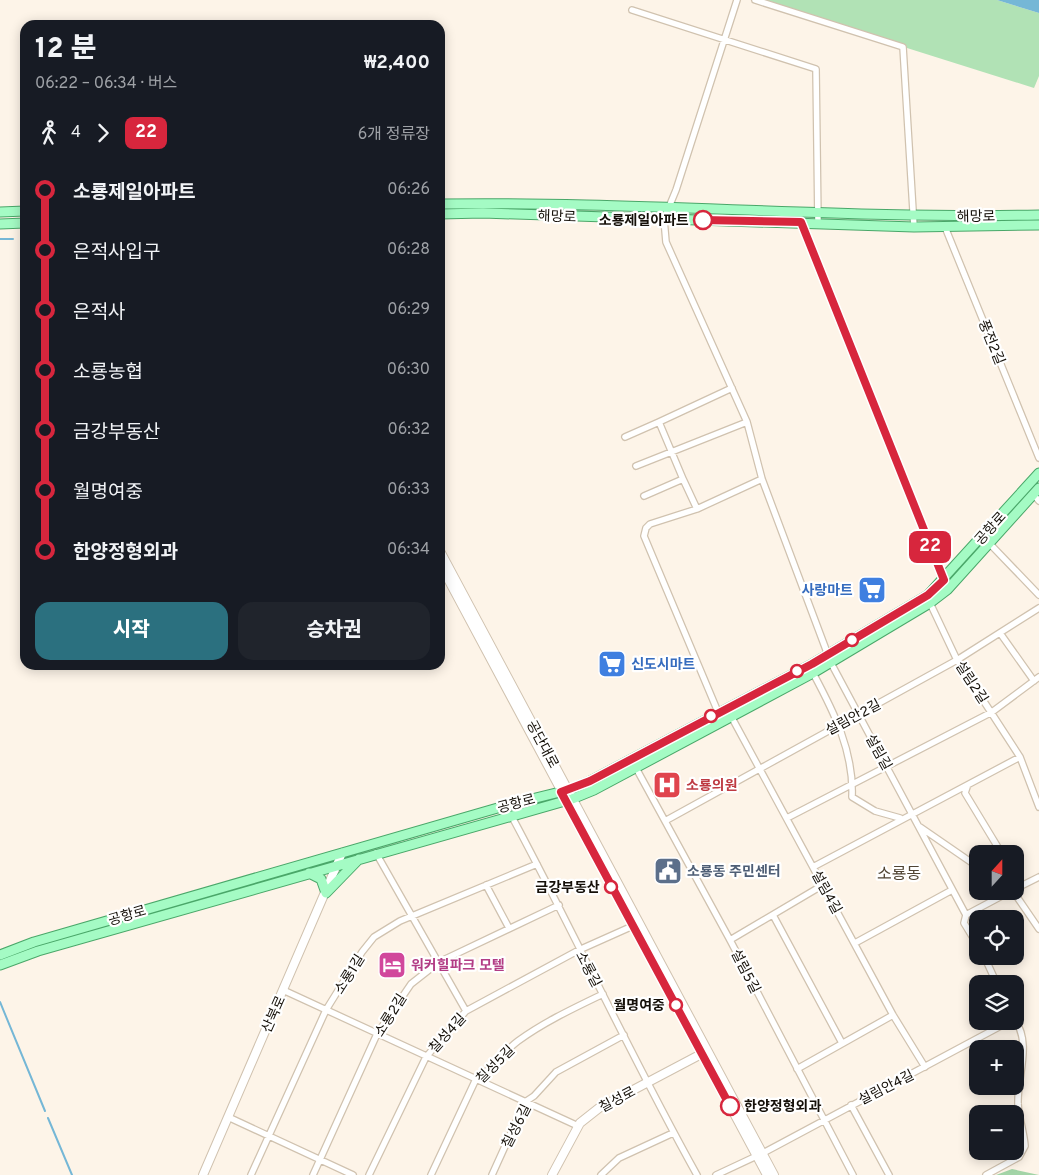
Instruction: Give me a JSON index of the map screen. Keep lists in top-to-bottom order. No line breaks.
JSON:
{"streets":{"main road":["해망로","공항로"],"street":["풍전2길","설림2길","설림안2길","공단대로","설림길","설림4길","소룡길","설림5길","소룡1길","산북로","소룡2길","칠성4길","칠성5길","설림안4길","칠성로","칠성6길"]},"crossings":[["해망로","풍전2길"],["해망로","설림길"],["공항로","설림2길"],["공항로","공단대로"],["공항로","설림길"],["공항로","설림4길"],["공항로","소룡길"],["공항로","설림5길"],["공항로","산북로"],["설림2길","설림안2길"],["설림안2길","설림길"],["설림안2길","설림4길"],["설림안2길","설림5길"],["공단대로","칠성4길"],["공단대로","설림안4길"],["공단대로","칠성로"],["설림4길","설림안4길"],["소룡길","소룡1길"],["소룡길","소룡2길"],["소룡길","칠성4길"],["소룡길","칠성5길"],["소룡길","칠성로"],["소룡길","칠성6길"],["설림5길","설림안4길"]],"districts":["소룡동"],"places":{"other":["소룡제일아파트","금강부동산","월명여중","한양정형외과"],"supermarket":["사랑마트","신도시마트"],"hospital":["소룡의원"],"public building":["소룡동 주민센터"],"hotel":["워커힐파크 모텔"]},"lines":["bus line 22"],"north":"top","page":{"on_map":"22","heading":["12 분","06:22 – 06:34 · 버스","₩2,400"],"legs":["4","22","6개 정류장"],"list":[{"name":"소룡제일아파트","value":"06:26"},{"name":"은적사입구","value":"06:28"},{"name":"은적사","value":"06:29"},{"name":"소룡농협","value":"06:30"},{"name":"금강부동산","value":"06:32"},{"name":"월명여중","value":"06:33"},{"name":"한양정형외과","value":"06:34"}],"buttons":["시작","승차권"],"map_buttons":["+","−"]}}
